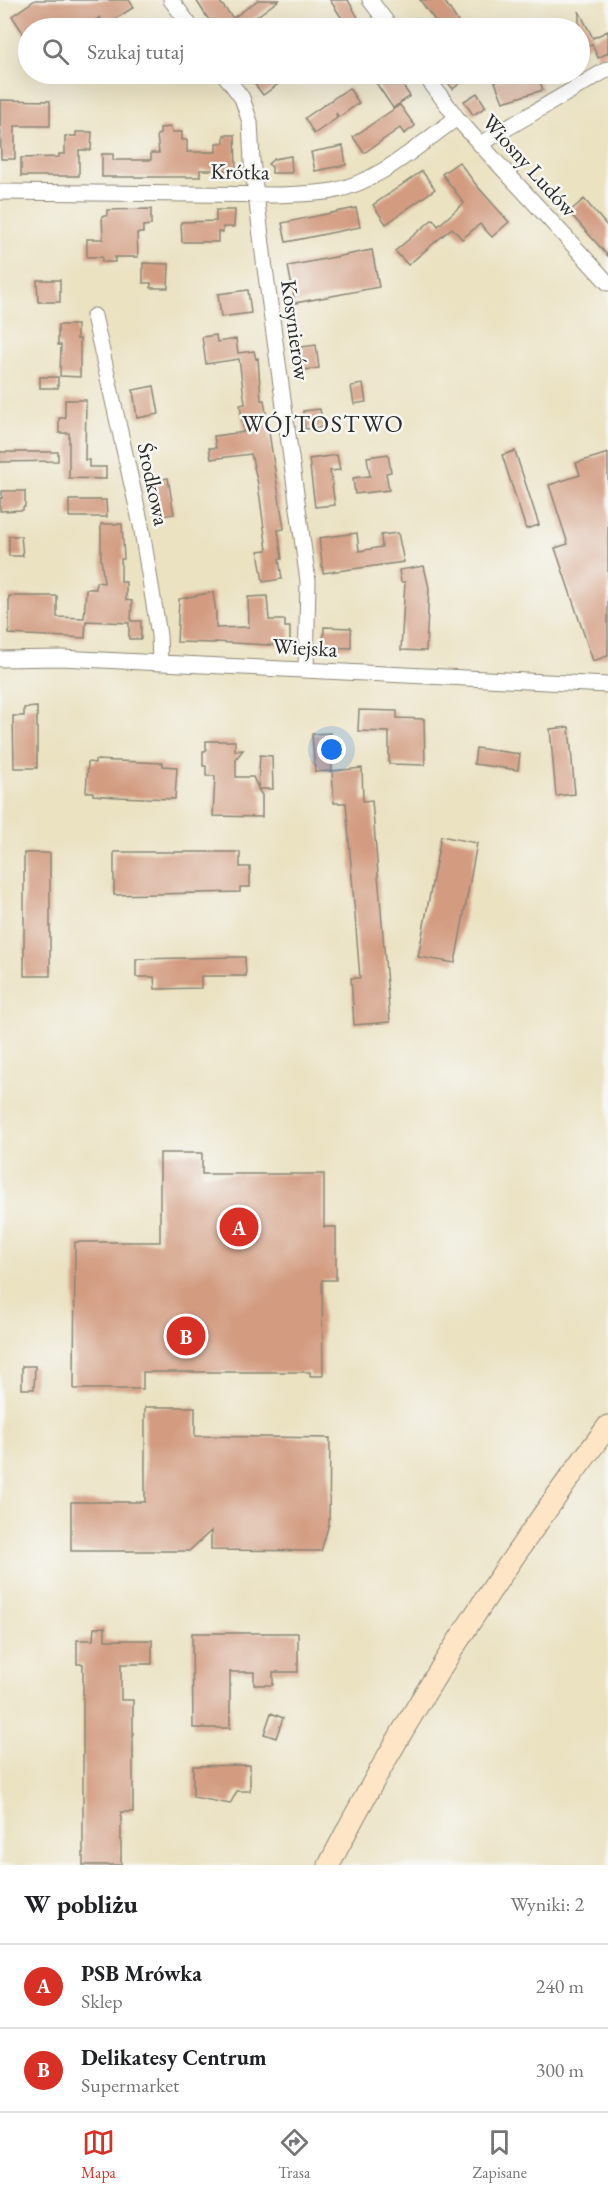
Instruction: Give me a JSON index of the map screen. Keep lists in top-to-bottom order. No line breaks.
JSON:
{"streets":{"street":["Wiosny Ludów","Krótka","Kosynierów","Środkowa","Wiejska"]},"crossings":[["Wiosny Ludów","Krótka"],["Krótka","Kosynierów"],["Kosynierów","Wiejska"],["Środkowa","Wiejska"]],"districts":["WÓJTOSTWO"],"page":{"search":"Szukaj tutaj","pins":["A","B"],"heading":["W pobliżu","Wyniki: 2"],"list":[{"mark":"A","name":"PSB Mrówka","note":"Sklep","value":"240 m"},{"mark":"B","name":"Delikatesy Centrum","note":"Supermarket","value":"300 m"}],"nav":["Mapa","Trasa","Zapisane"]}}
